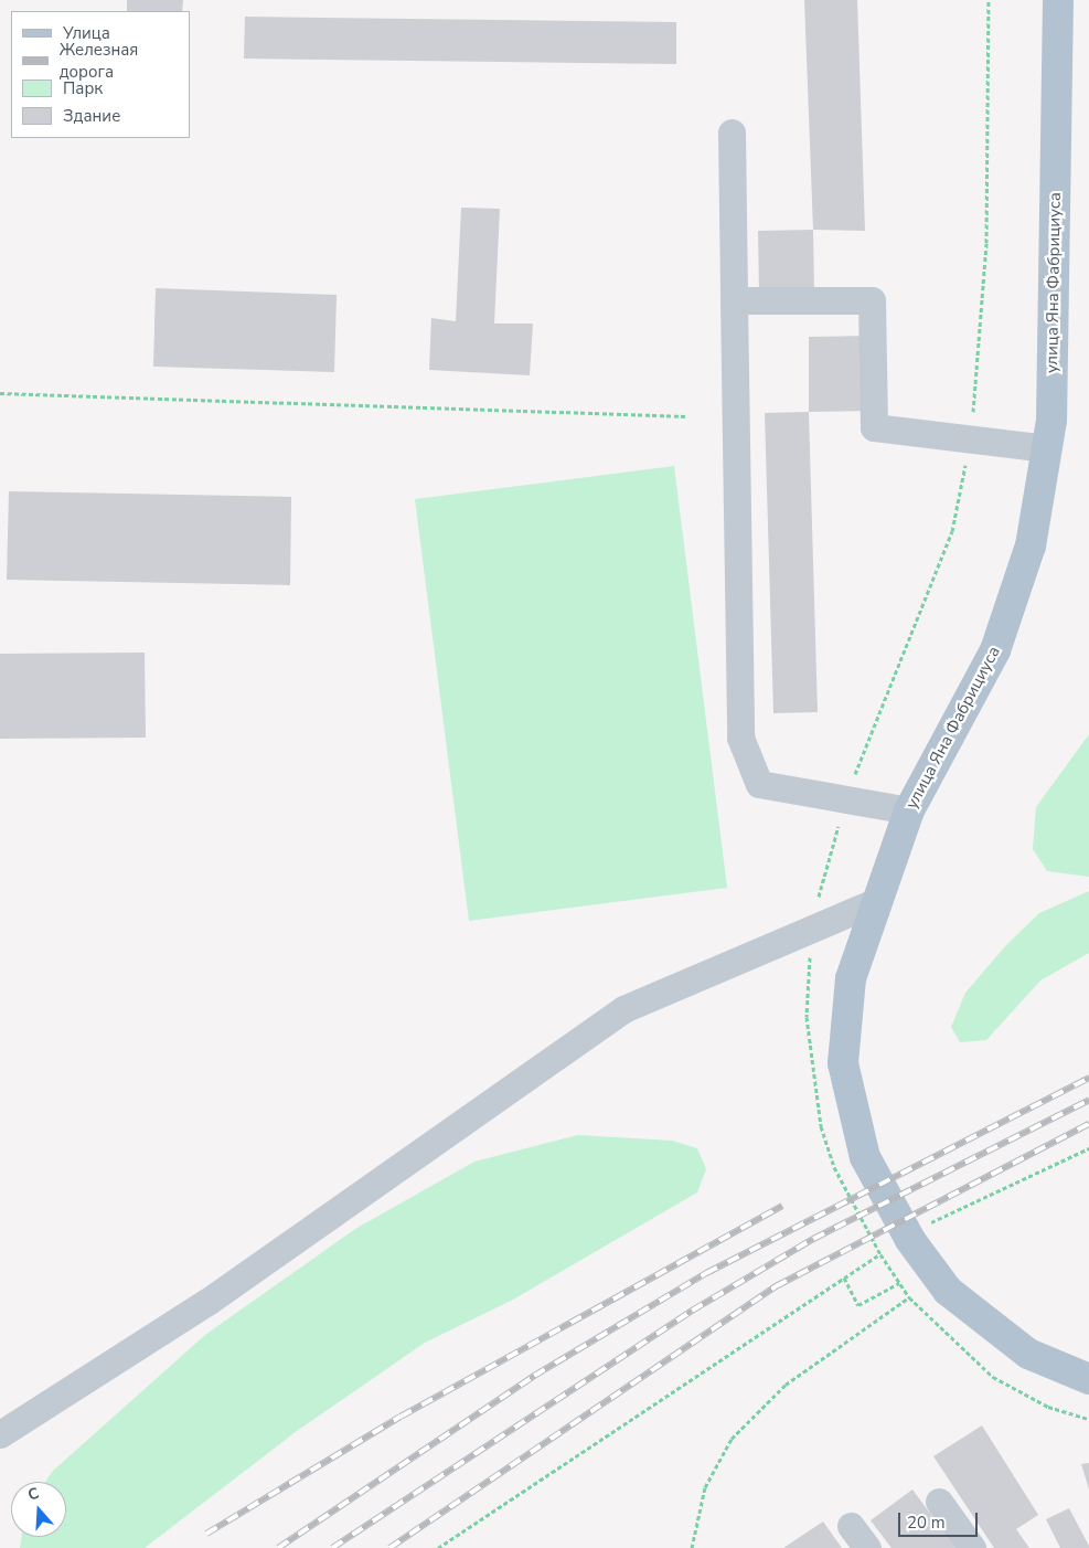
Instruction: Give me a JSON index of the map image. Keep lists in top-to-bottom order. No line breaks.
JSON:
{"streets":{"main road":["улица Яна Фабрициуса"]},"legend":["Улица","Железная дорога","Парк","Здание"],"scale_bar":"20 m","north":"top"}
